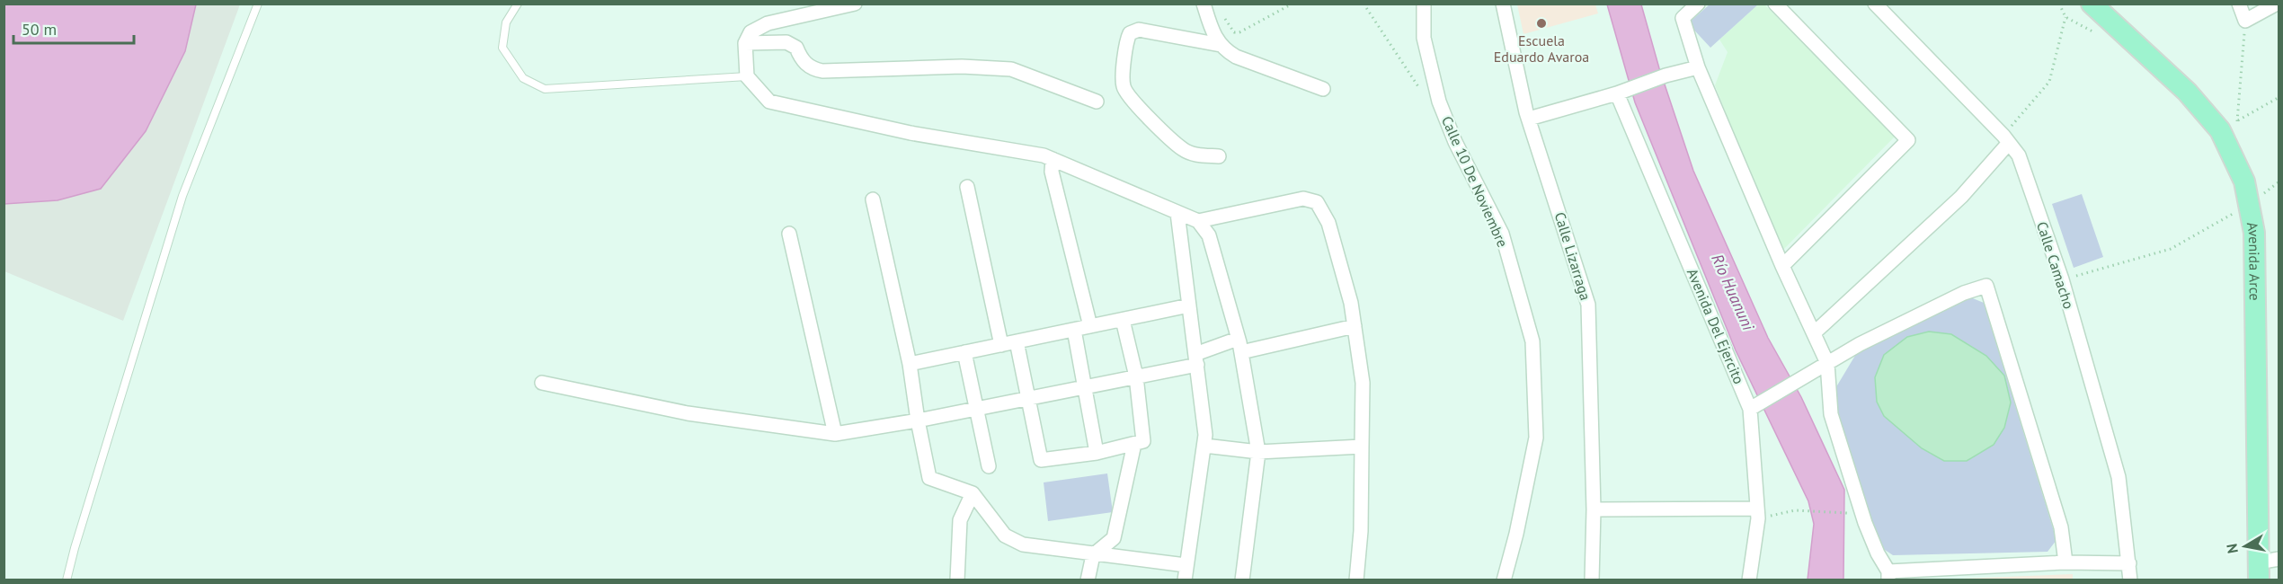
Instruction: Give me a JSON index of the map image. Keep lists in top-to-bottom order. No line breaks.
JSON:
{"streets":{"main road":["Avenida Arce"],"street":["Calle 10 De Noviembre","Calle Lizarraga","Calle Camacho","Avenida Del Ejercito"]},"water":["Río Huanuni"],"places":["Escuela Eduardo Avaroa"],"scale_bar":"50 m","north":"left"}
